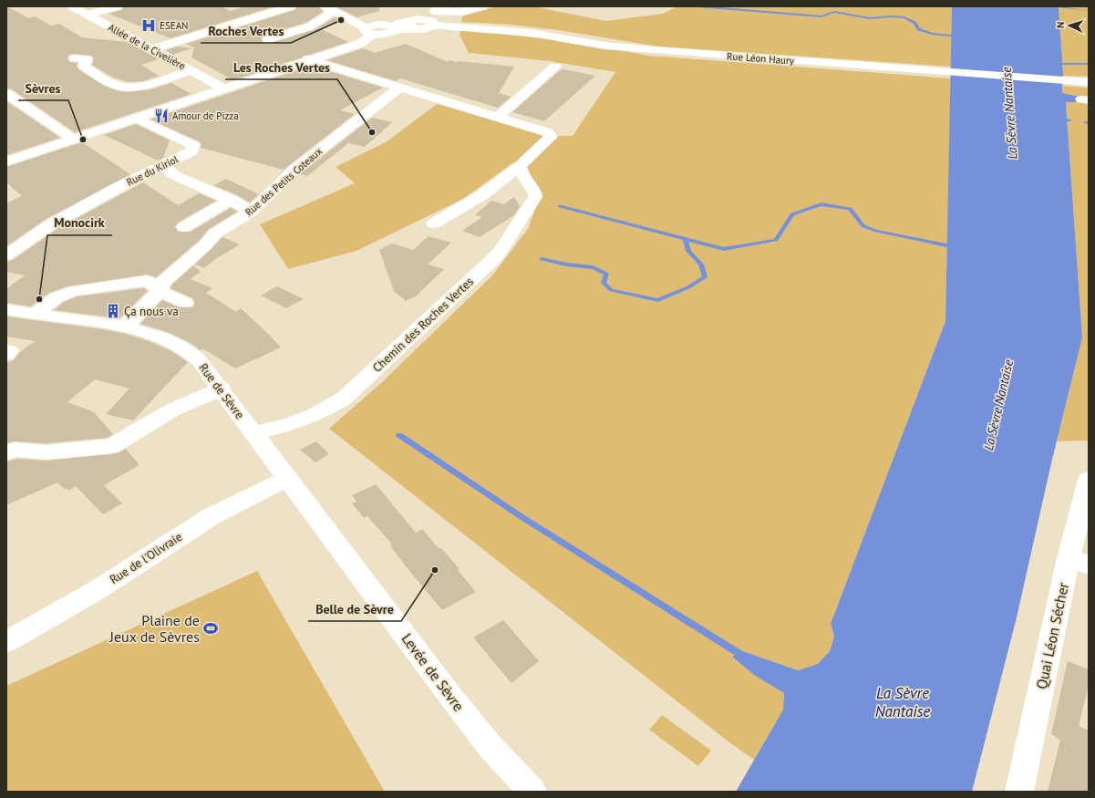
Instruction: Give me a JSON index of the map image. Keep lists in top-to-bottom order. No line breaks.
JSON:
{"streets":{"street":["Allée de la Civelière","Rue Léon Haury","Rue du Kiriol","Rue des Petits Coteaux","Chemin des Roches Vertes","Rue de Sèvre","Rue de l'Olivraie","Quai Léon Sécher","Levée de Sèvre"]},"crossings":[["Rue des Petits Coteaux","Rue de Sèvre"],["Chemin des Roches Vertes","Rue de Sèvre"],["Rue de Sèvre","Rue de l'Olivraie"],["Rue de Sèvre","Levée de Sèvre"],["Rue de l'Olivraie","Levée de Sèvre"]],"water":["La Sèvre Nantaise"],"places":{"other":["Roches Vertes","Les Roches Vertes","Sèvres","Monocirk","Belle de Sèvre"],"hospital":["ESEAN"],"restaurant":["Amour de Pizza"],"building":["Ça nous va"],"sports":["Plaine de Jeux de Sèvres"]},"north":"left"}
